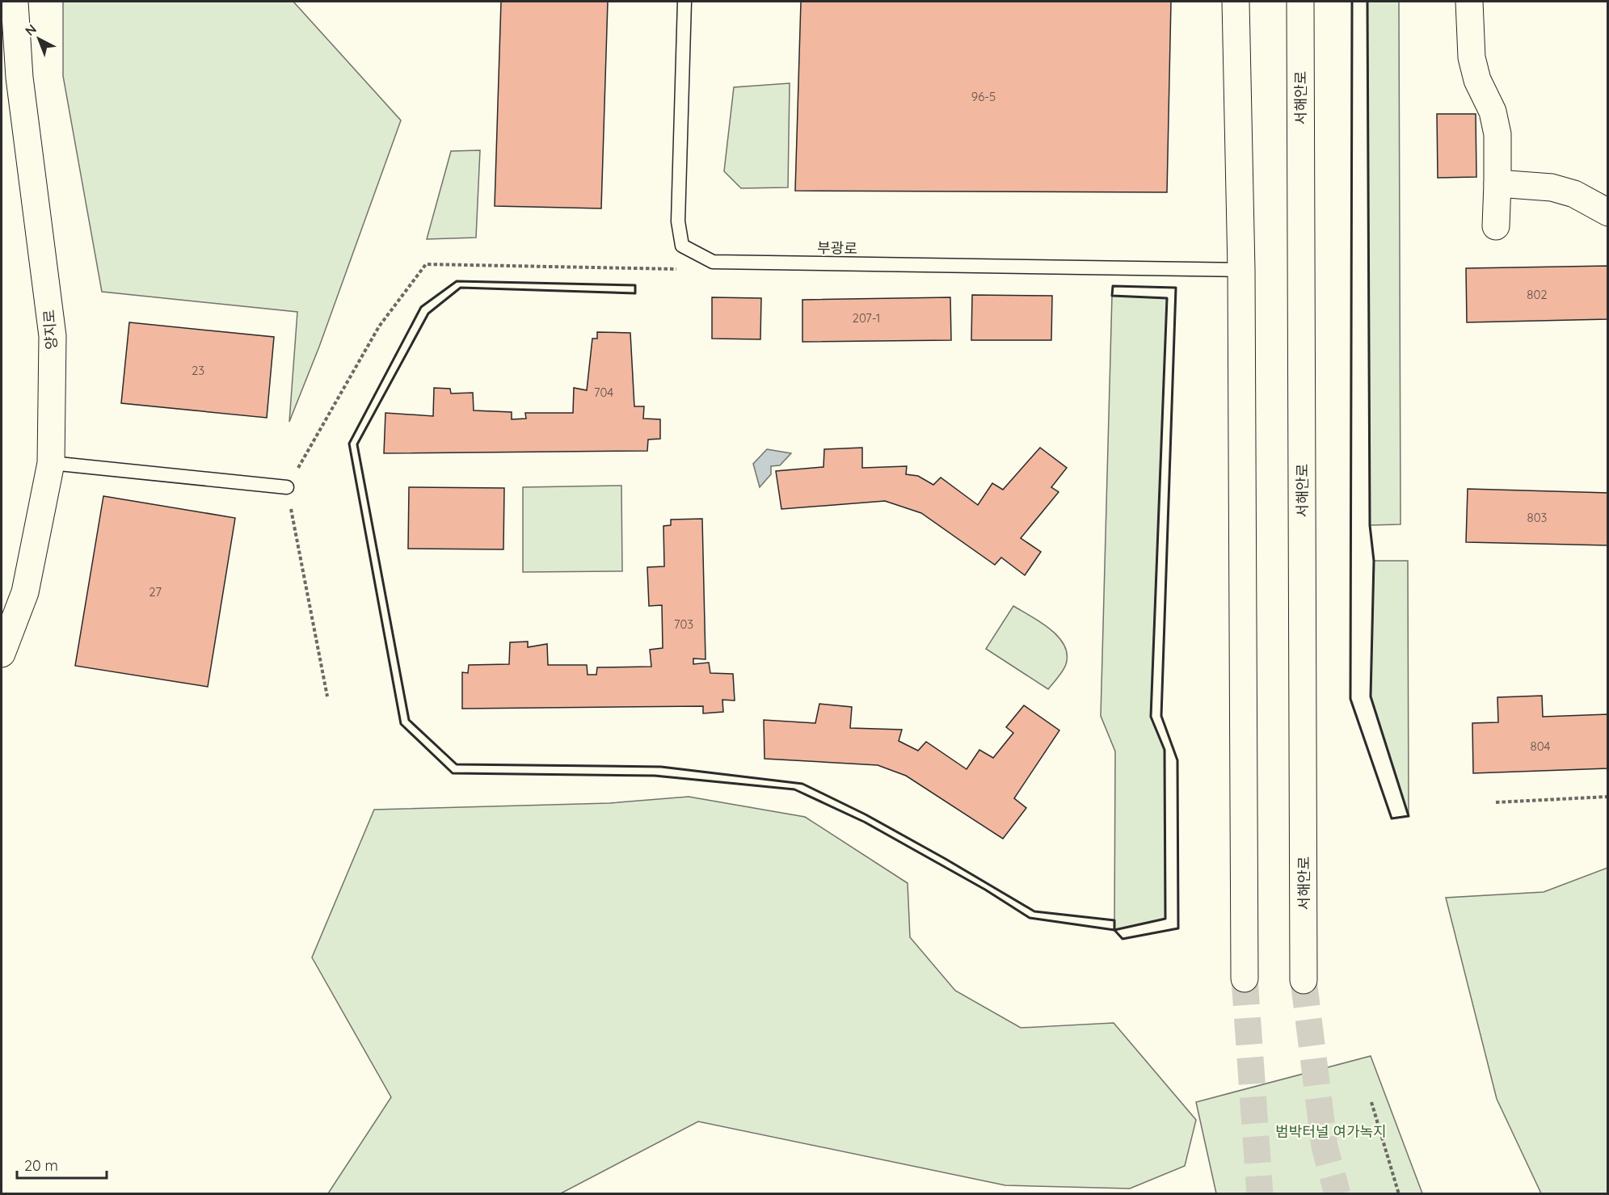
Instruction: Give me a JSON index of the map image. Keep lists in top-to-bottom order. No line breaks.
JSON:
{"streets":{"main road":["서해안로","양지로"],"lane":["부광로"]},"parks":["범박터널 여가녹지"],"house_numbers":["96-5","802","207-1","23","704","803","27","703","804"],"scale_bar":"20 m","north":"top left"}
